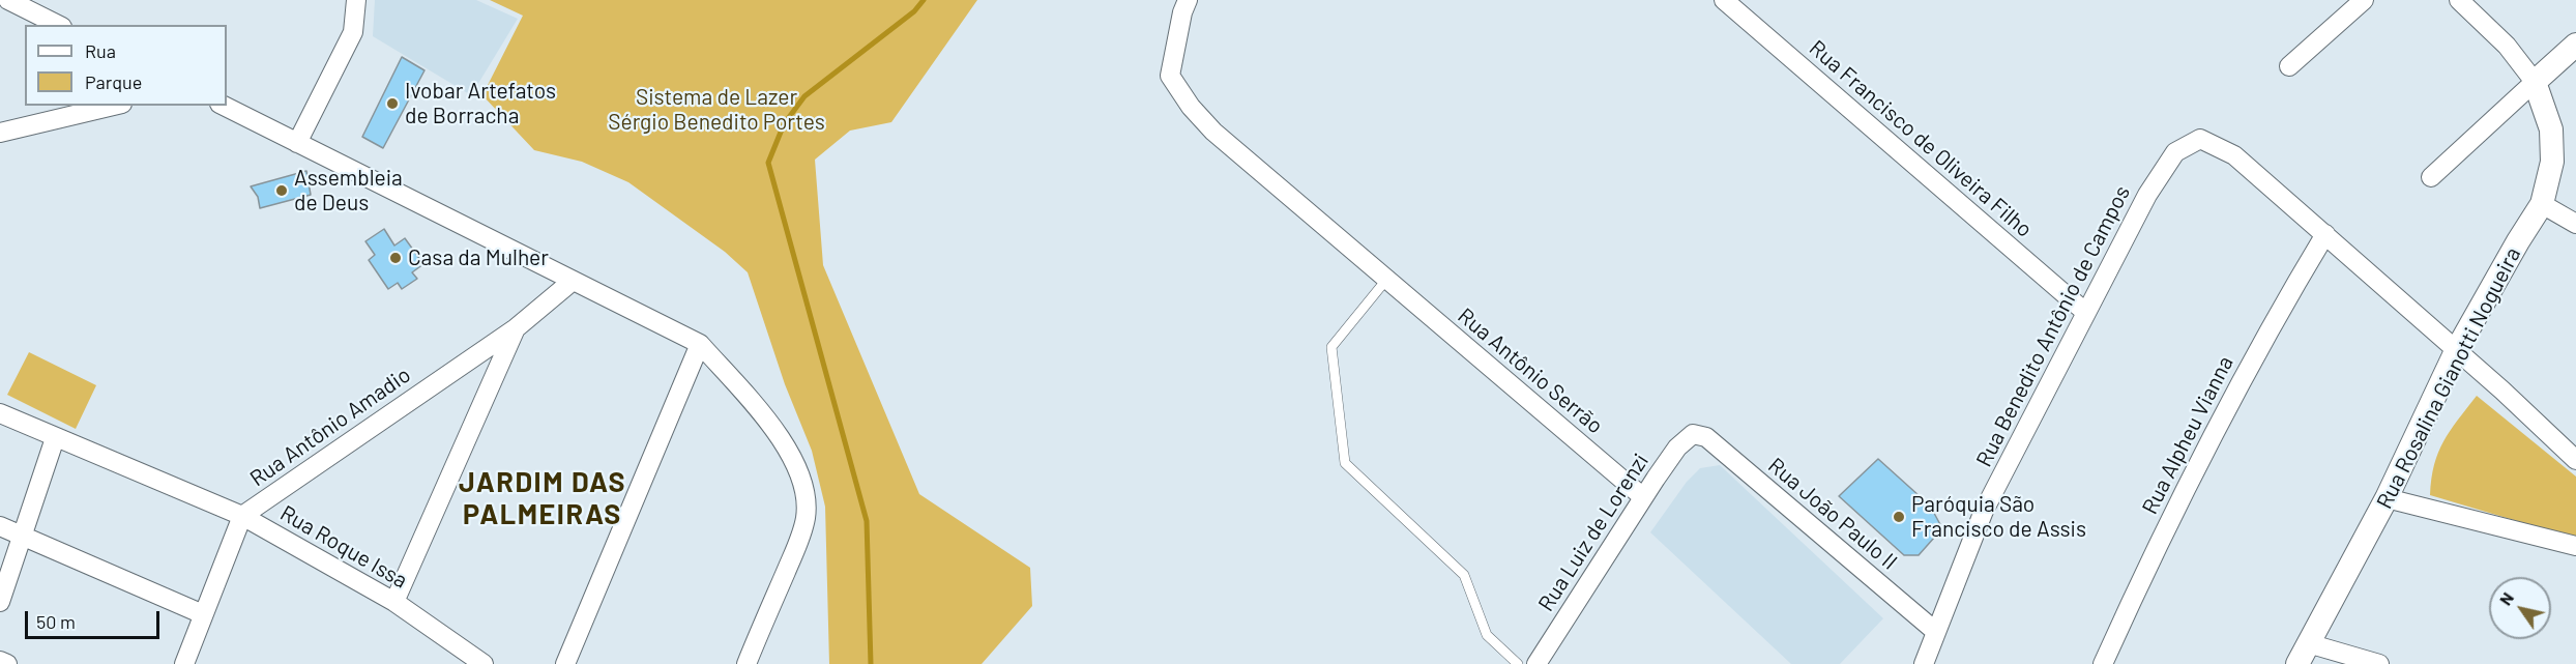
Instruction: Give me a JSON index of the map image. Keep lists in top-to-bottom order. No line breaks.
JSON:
{"streets":{"street":["Rua Francisco de Oliveira Filho","Rua Benedito Antônio de Campos","Rua Antônio Serrão","Rua Rosalina Gianotti Nogueira","Rua Antônio Amadio","Rua Alpheu Vianna","Rua João Paulo II","Rua Luiz de Lorenzi","Rua Roque Issa"]},"crossings":[["Rua Francisco de Oliveira Filho","Rua Benedito Antônio de Campos"],["Rua Benedito Antônio de Campos","Rua Alpheu Vianna"],["Rua Benedito Antônio de Campos","Rua João Paulo II"],["Rua Antônio Serrão","Rua Luiz de Lorenzi"],["Rua Antônio Amadio","Rua Roque Issa"],["Rua João Paulo II","Rua Luiz de Lorenzi"]],"districts":["JARDIM DAS PALMEIRAS"],"parks":["Sistema de Lazer Sérgio Benedito Portes"],"places":["Ivobar Artefatos de Borracha","Assembleia de Deus","Casa da Mulher","Paróquia São Francisco de Assis"],"legend":["Rua","Parque"],"scale_bar":"50 m","north":"top left"}
